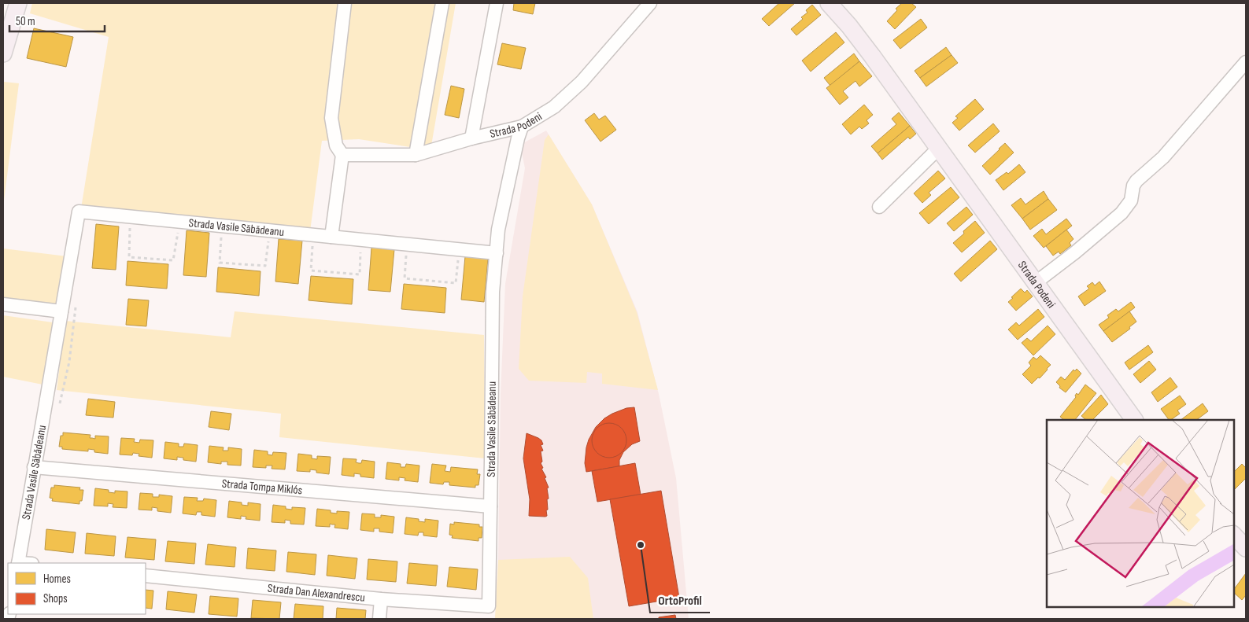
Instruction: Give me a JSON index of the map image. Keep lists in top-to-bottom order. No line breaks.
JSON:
{"streets":{"main road":["Strada Podeni"],"street":["Strada Vasile Săbădeanu","Strada Tompa Miklós","Strada Dan Alexandrescu"]},"crossings":[["Strada Podeni","Strada Vasile Săbădeanu"],["Strada Vasile Săbădeanu","Strada Tompa Miklós"],["Strada Vasile Săbădeanu","Strada Dan Alexandrescu"]],"places":["OrtoProfil"],"legend":["Homes","Shops"],"scale_bar":"50 m"}
